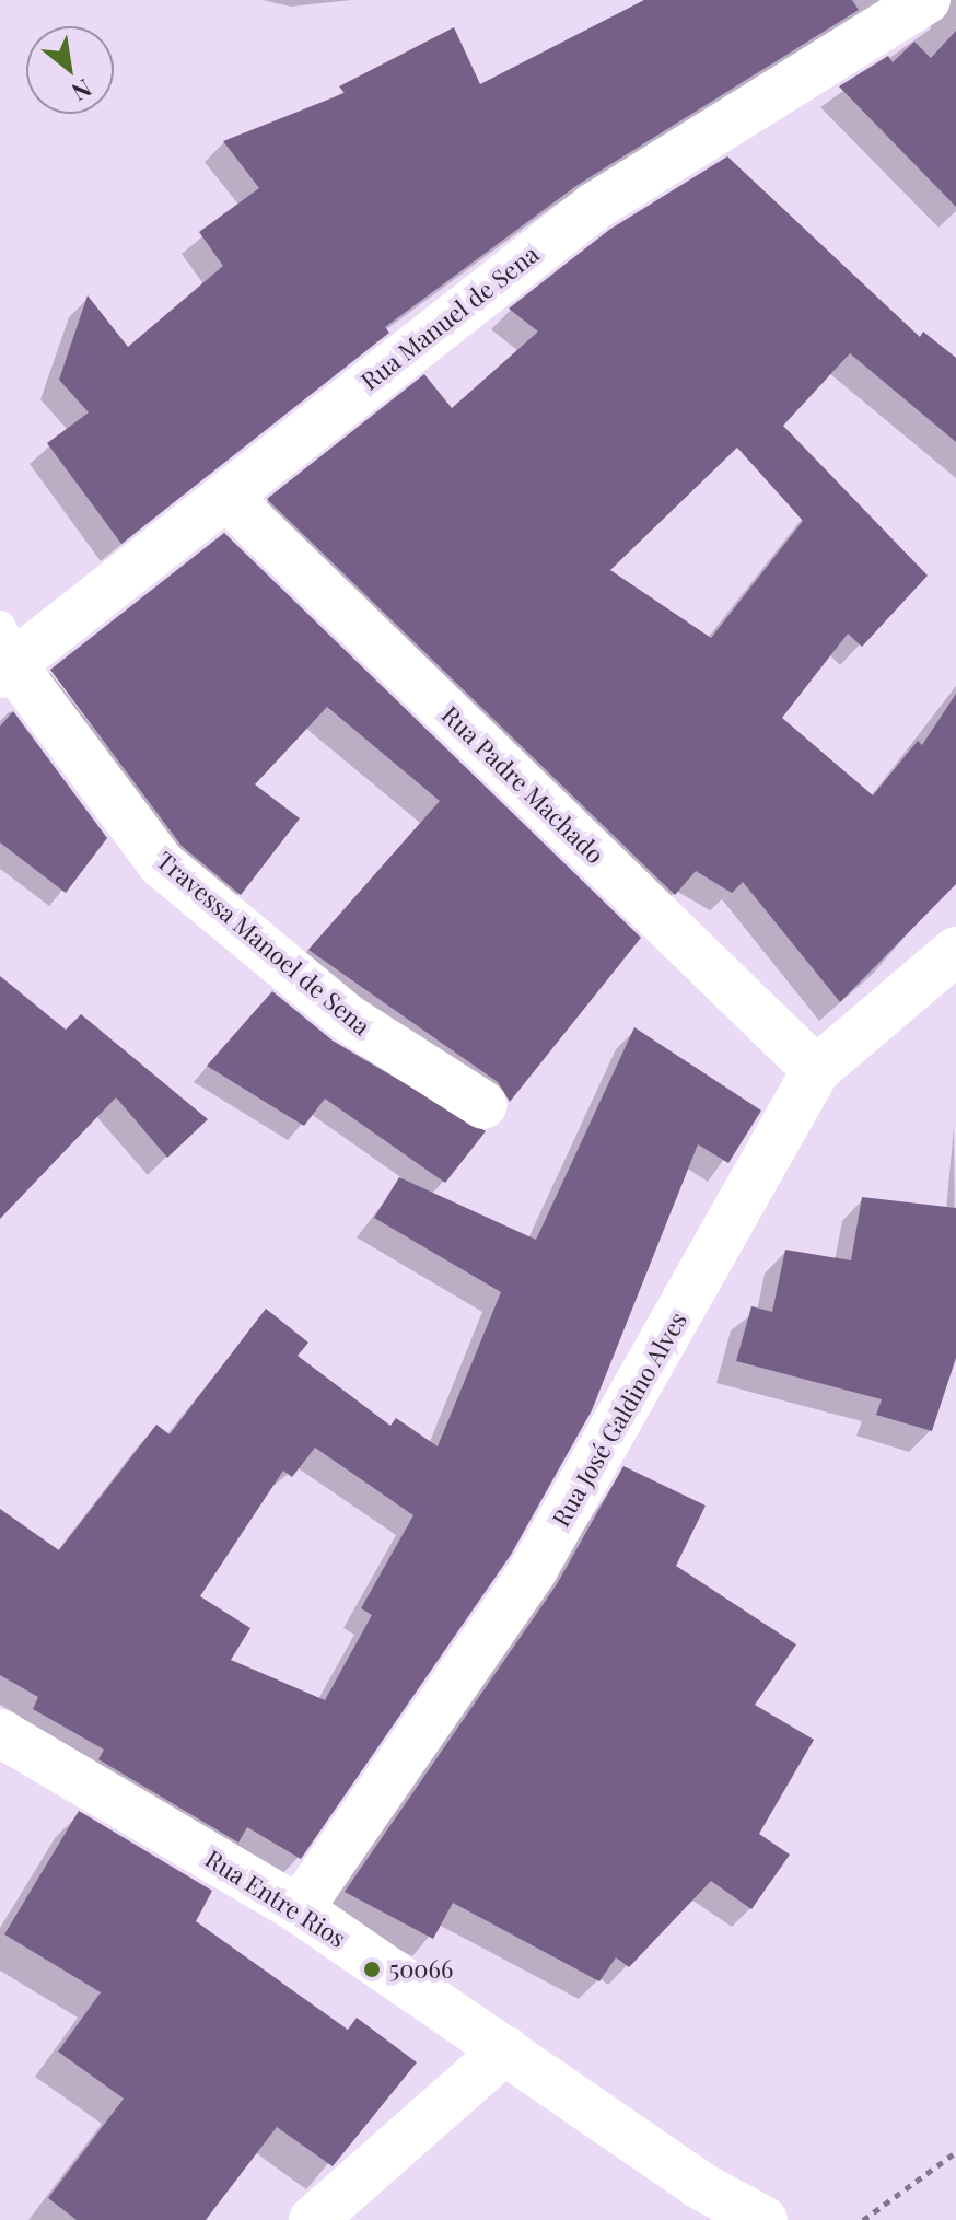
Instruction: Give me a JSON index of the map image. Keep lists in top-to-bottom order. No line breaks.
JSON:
{"streets":{"street":["Rua Manuel de Sena","Rua Padre Machado","Travessa Manoel de Sena","Rua José Galdino Alves","Rua Entre Rios"]},"crossings":[["Rua Manuel de Sena","Rua Padre Machado"],["Rua Manuel de Sena","Travessa Manoel de Sena"],["Rua Padre Machado","Rua José Galdino Alves"],["Rua José Galdino Alves","Rua Entre Rios"]],"places":["50066"],"north":"bottom right"}
